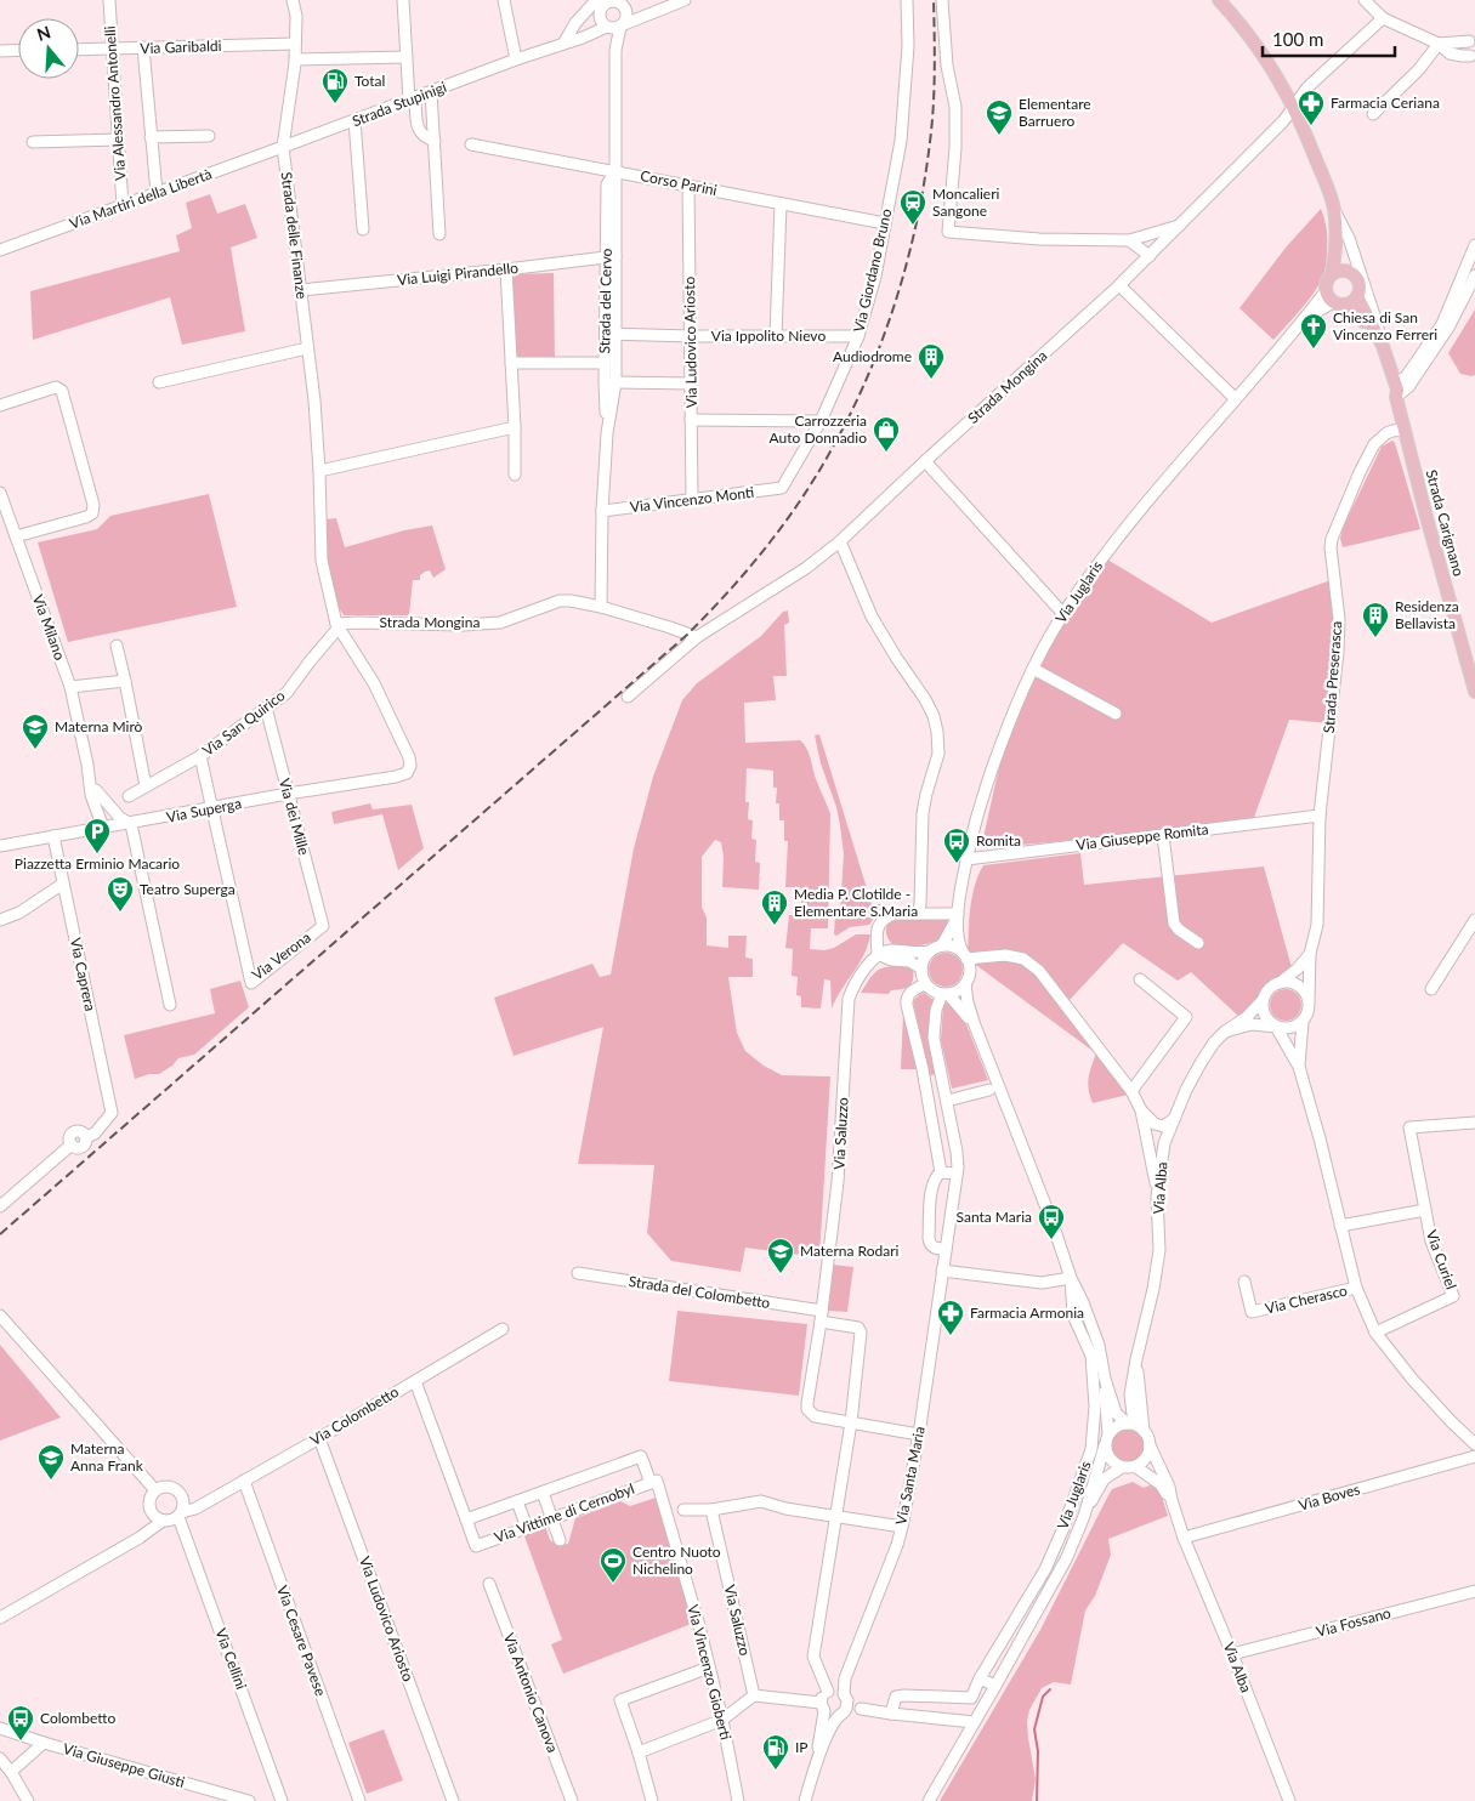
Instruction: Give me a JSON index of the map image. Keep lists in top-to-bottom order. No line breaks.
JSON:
{"streets":{"main road":["Strada Carignano"],"street":["Via Garibaldi","Via Alessandro Antonelli","Strada Stupinigi","Corso Parini","Via Martiri della Libertà","Strada delle Finanze","Via Giordano Bruno","Via Luigi Pirandello","Strada del Cervo","Via Ippolito Nievo","Via Ludovico Ariosto","Strada Mongina","Via Vincenzo Monti","Via Juglaris","Via Milano","Strada Preserasca","Via San Quirico","Via Superga","Via dei Mille","Via Giuseppe Romita","Via Verona","Via Caprera","Via Saluzzo","Via Alba","Via Curiel","Strada del Colombetto","Via Cherasco","Via Colombetto","Via Santa Maria","Via Boves","Via Vittime di Cernobyl","Via Fossano","Via Cesare Pavese","Via Cellini","Via Vincenzo Gioberti","Via Antonio Canova","Via Giuseppe Giusti"]},"crossings":[["Via Garibaldi","Via Alessandro Antonelli"],["Via Garibaldi","Strada delle Finanze"],["Via Alessandro Antonelli","Via Martiri della Libertà"],["Strada Stupinigi","Via Martiri della Libertà"],["Strada Stupinigi","Strada delle Finanze"],["Strada Stupinigi","Strada del Cervo"],["Corso Parini","Via Giordano Bruno"],["Corso Parini","Strada del Cervo"],["Corso Parini","Via Ludovico Ariosto"],["Via Martiri della Libertà","Strada delle Finanze"],["Strada delle Finanze","Via Luigi Pirandello"],["Strada delle Finanze","Strada Mongina"],["Strada delle Finanze","Via San Quirico"],["Strada delle Finanze","Via Superga"],["Via Giordano Bruno","Via Ippolito Nievo"],["Via Giordano Bruno","Via Vincenzo Monti"],["Via Luigi Pirandello","Strada del Cervo"],["Strada del Cervo","Via Ippolito Nievo"],["Strada del Cervo","Strada Mongina"],["Strada del Cervo","Via Vincenzo Monti"],["Via Ippolito Nievo","Via Ludovico Ariosto"],["Via Ludovico Ariosto","Via Vincenzo Monti"],["Via Ludovico Ariosto","Via Colombetto"],["Strada Mongina","Strada Carignano"],["Strada Mongina","Via San Quirico"],["Strada Carignano","Via Juglaris"],["Strada Carignano","Strada Preserasca"],["Via Juglaris","Via Giuseppe Romita"],["Via Juglaris","Via Alba"],["Via Juglaris","Via Santa Maria"],["Via Milano","Via Superga"],["Strada Preserasca","Via Giuseppe Romita"],["Strada Preserasca","Via Alba"],["Via San Quirico","Via dei Mille"],["Via San Quirico","Via Verona"],["Via Superga","Via dei Mille"],["Via Superga","Via Verona"],["Via Superga","Via Caprera"],["Via dei Mille","Via Verona"],["Via Saluzzo","Strada del Colombetto"],["Via Saluzzo","Via Santa Maria"],["Via Alba","Via Boves"],["Via Alba","Via Fossano"],["Via Colombetto","Via Vittime di Cernobyl"],["Via Colombetto","Via Cesare Pavese"],["Via Colombetto","Via Cellini"],["Via Vittime di Cernobyl","Via Vincenzo Gioberti"]],"places":{"fuel station":["Total","IP"],"pharmacy":["Farmacia Ceriana","Farmacia Armonia"],"school or university":["Elementare Barruero","Materna Mirò","Materna Rodari","Materna Anna Frank"],"station":["Moncalieri Sangone"],"church":["Chiesa di San Vincenzo Ferreri"],"building":["Audiodrome","Residenza Bellavista","Media P. Clotilde - Elementare S.Maria"],"shop":["Carrozzeria Auto Donnadio"],"parking":["Piazzetta Erminio Macario"],"bus stop":["Romita","Santa Maria","Colombetto"],"theatre":["Teatro Superga"],"sports":["Centro Nuoto Nichelino"]},"scale_bar":"100 m","north":"top"}
